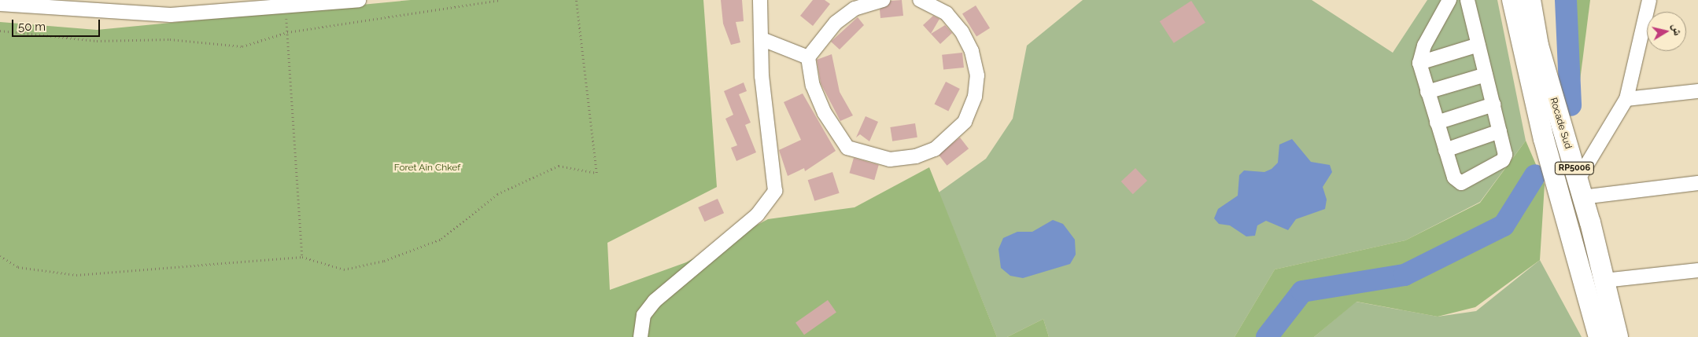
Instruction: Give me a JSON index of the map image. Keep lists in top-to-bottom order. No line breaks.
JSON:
{"streets":{"highway":["Rocade Sud","RP5006"]},"parks":["Foret Ain Chkef"],"scale_bar":"50 m","north":"right"}
